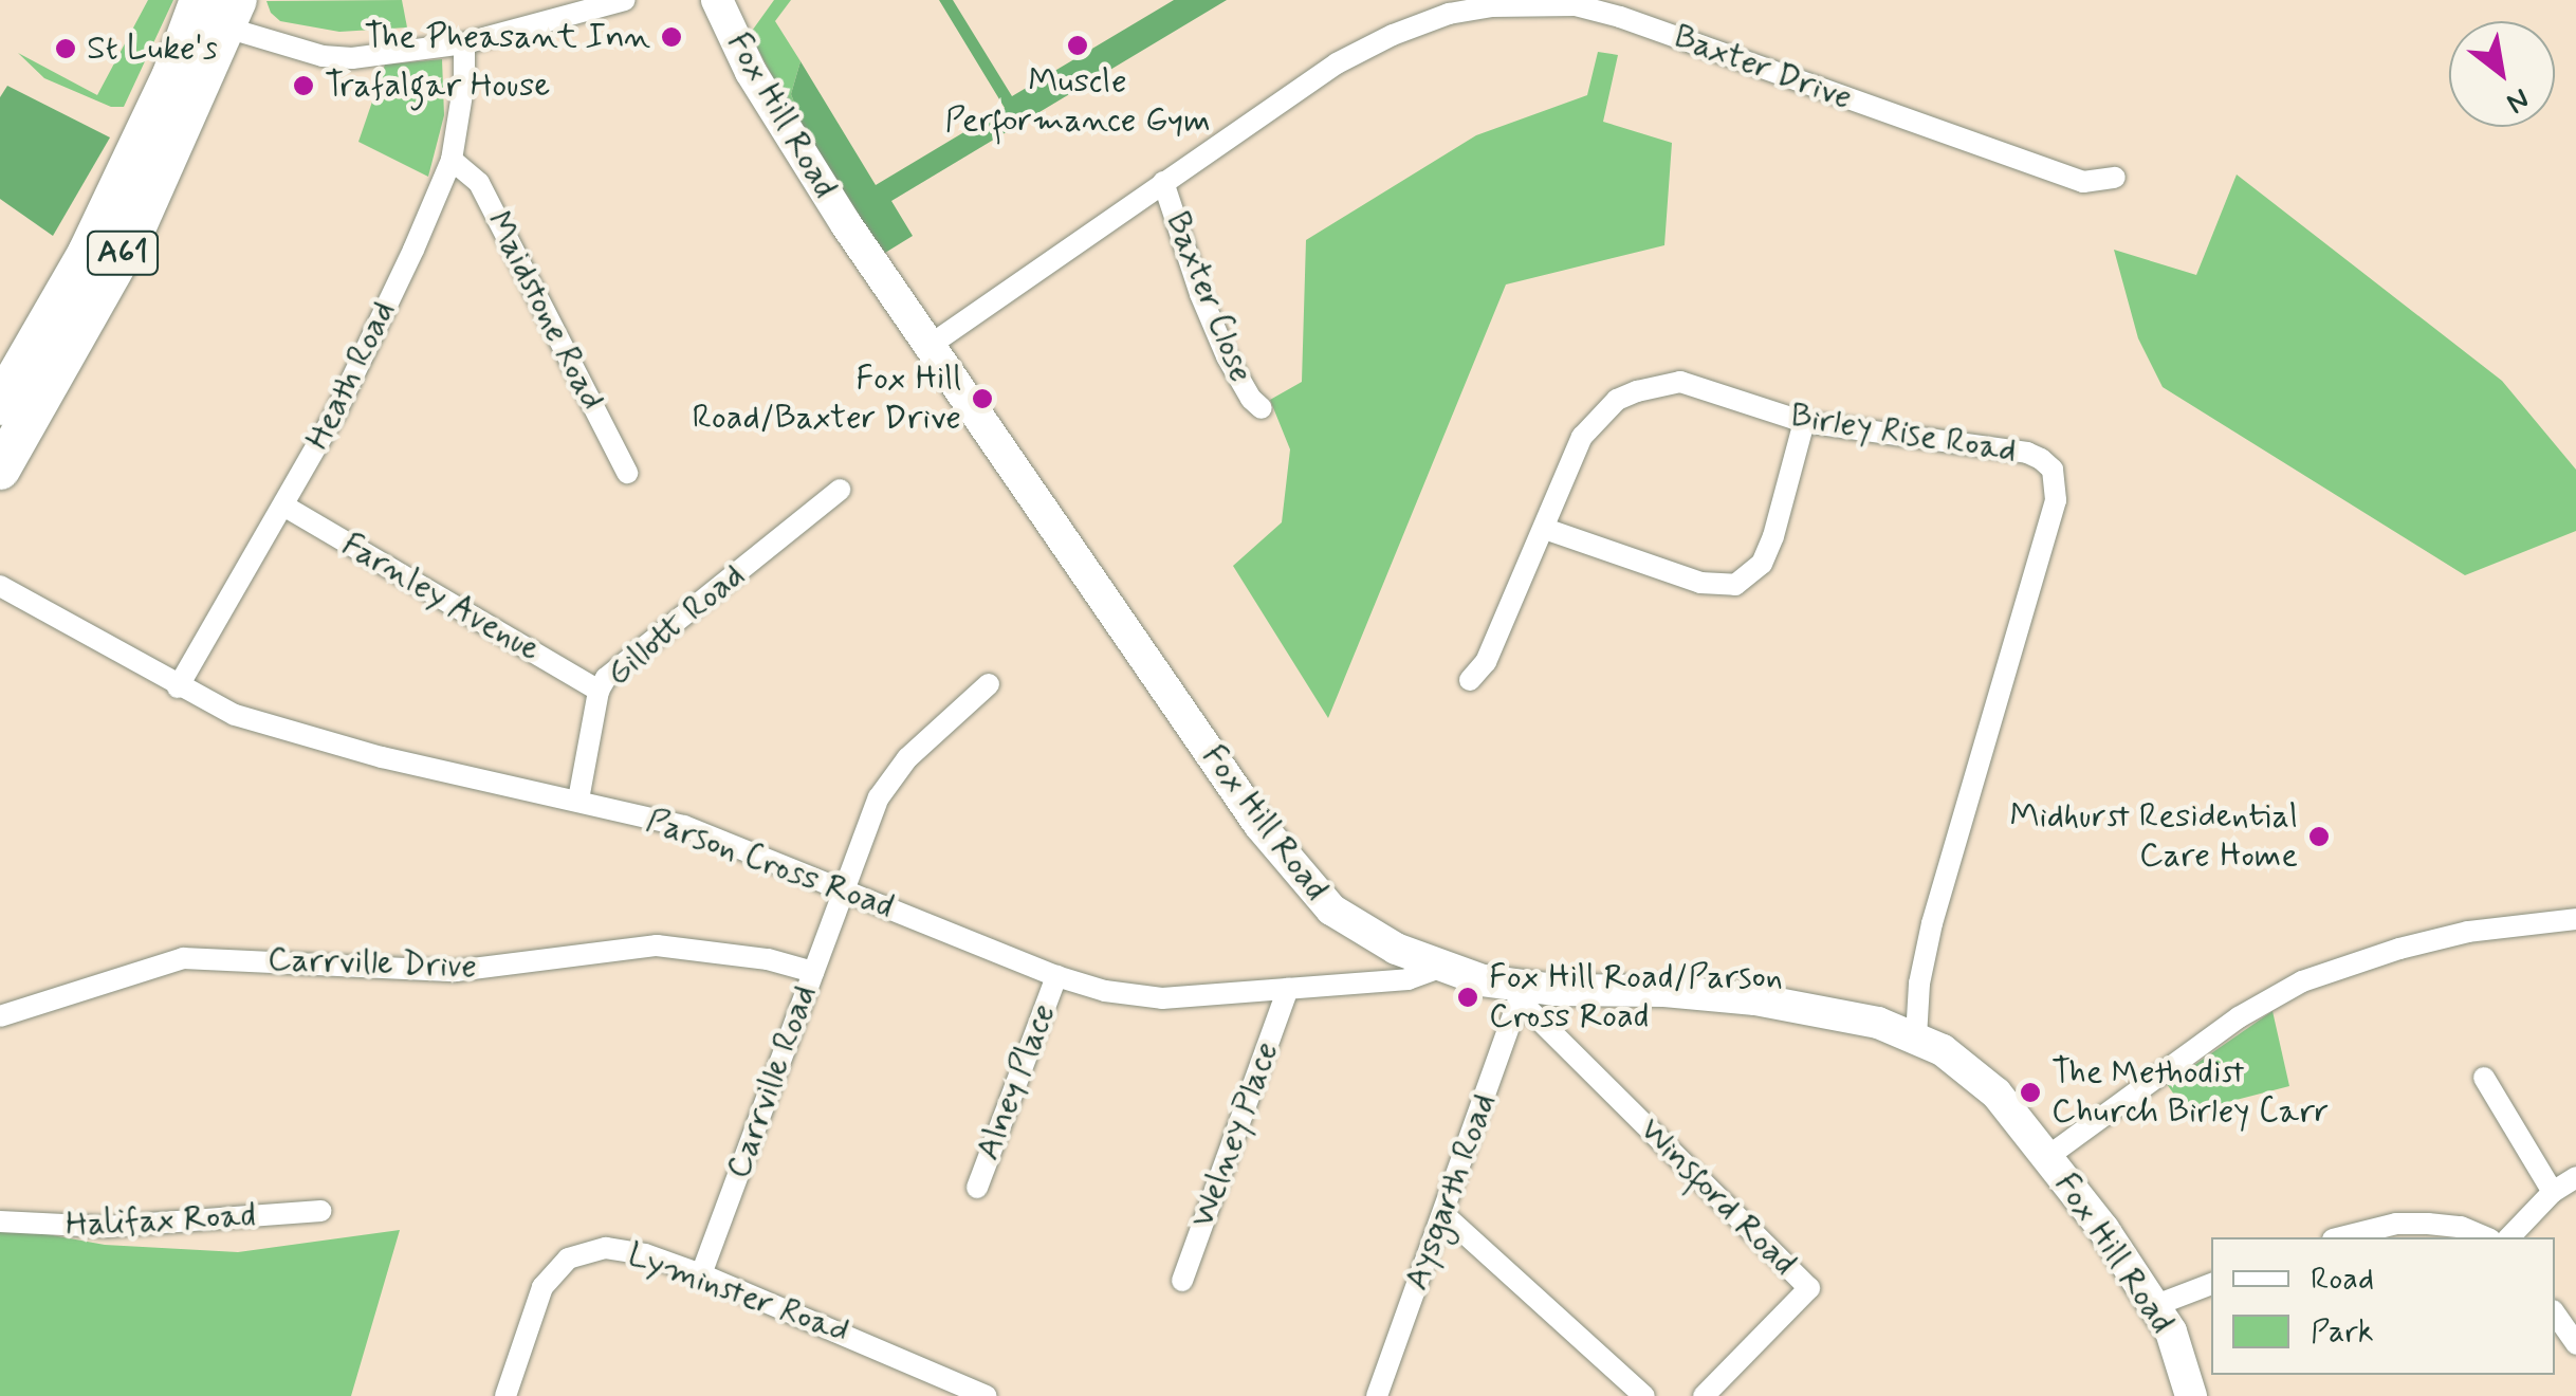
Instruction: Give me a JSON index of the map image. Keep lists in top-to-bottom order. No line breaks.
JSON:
{"streets":{"highway":["A61"],"street":["Baxter Drive","Fox Hill Road","Baxter Close","Maidstone Road","Heath Road","Birley Rise Road","Farnley Avenue","Gillott Road","Parson Cross Road","Carrville Drive","Carrville Road","Alney Place","Welney Place","Aysgarth Road","Winsford Road","Halifax Road","Lyminster Road"]},"crossings":[["Baxter Drive","Fox Hill Road"],["Baxter Drive","Baxter Close"],["Fox Hill Road","Birley Rise Road"],["Fox Hill Road","Parson Cross Road"],["Fox Hill Road","Aysgarth Road"],["Fox Hill Road","Winsford Road"],["Maidstone Road","Heath Road"],["Heath Road","Farnley Avenue"],["Heath Road","Parson Cross Road"],["Farnley Avenue","Gillott Road"],["Gillott Road","Parson Cross Road"],["Parson Cross Road","Carrville Road"],["Parson Cross Road","Alney Place"],["Parson Cross Road","Welney Place"],["Carrville Drive","Carrville Road"],["Carrville Road","Lyminster Road"],["Aysgarth Road","Winsford Road"]],"places":["The Pheasant Inn","Muscle Performance Gym","St Luke's","Trafalgar House","Fox Hill Road/Baxter Drive","Midhurst Residential Care Home","Fox Hill Road/Parson Cross Road","The Methodist Church Birley Carr"],"legend":["Road","Park"],"north":"bottom right"}
